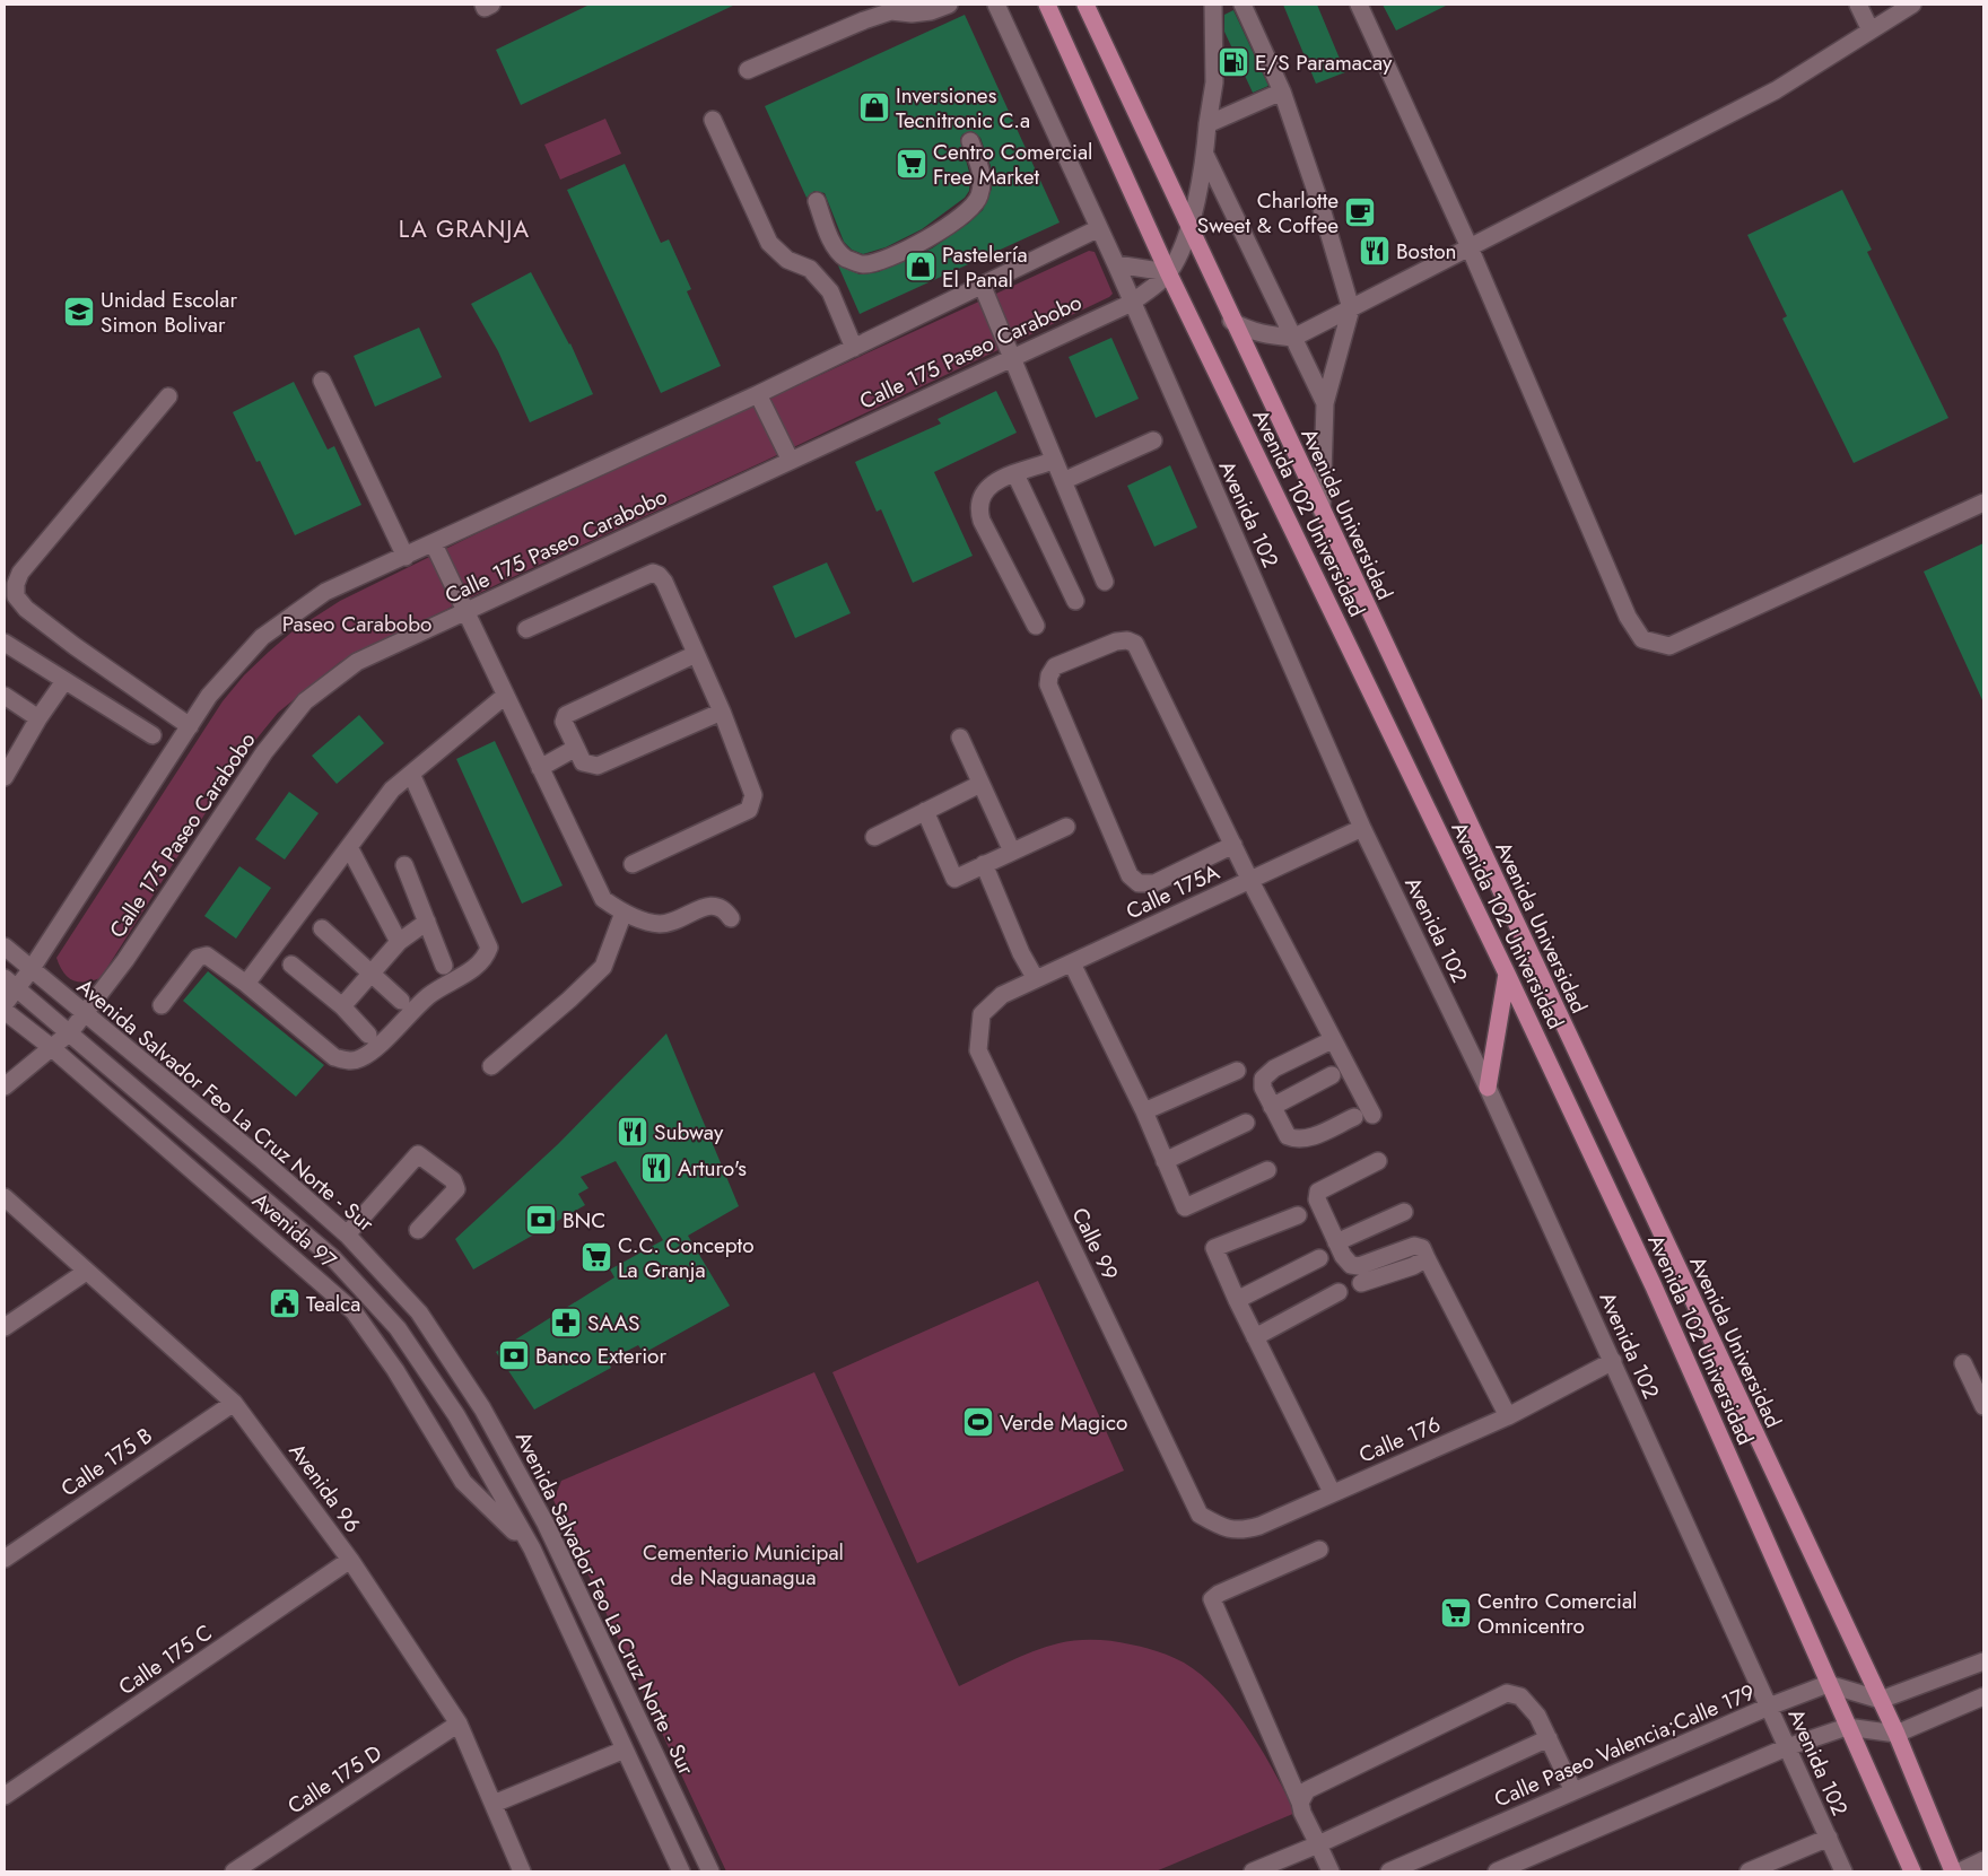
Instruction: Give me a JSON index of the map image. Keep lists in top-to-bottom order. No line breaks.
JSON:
{"streets":{"main road":["Avenida 102 Universidad","Avenida Universidad"],"street":["Calle 175 Paseo Carabobo","Avenida 102","Calle 175A","Avenida Salvador Feo La Cruz Norte - Sur","Avenida 97","Calle 99","Calle 176","Calle 175 B","Avenida 96","Calle 175 C","Calle Paseo Valencia;Calle 179","Calle 175 D"]},"crossings":[["Calle 175 Paseo Carabobo","Avenida 102 Universidad"],["Calle 175 Paseo Carabobo","Avenida 102"],["Calle 175 Paseo Carabobo","Avenida Universidad"],["Calle 175 Paseo Carabobo","Avenida Salvador Feo La Cruz Norte - Sur"],["Calle 175 Paseo Carabobo","Avenida 97"],["Avenida 102 Universidad","Calle Paseo Valencia;Calle 179"],["Avenida 102","Calle 175A"],["Avenida 102","Calle 176"],["Avenida 102","Calle Paseo Valencia;Calle 179"],["Calle 175A","Calle 99"],["Avenida Salvador Feo La Cruz Norte - Sur","Avenida 97"],["Calle 99","Calle 176"],["Calle 175 B","Avenida 96"],["Avenida 96","Calle 175 C"],["Avenida 96","Calle 175 D"]],"districts":["LA GRANJA"],"parks":["Paseo Carabobo","Cementerio Municipal de Naguanagua"],"places":{"fuel station":["E/S Paramacay"],"shop":["Inversiones Tecnitronic C.a","Pastelería El Panal"],"supermarket":["Centro Comercial Free Market","C.C. Concepto La Granja","Centro Comercial Omnicentro"],"cafe":["Charlotte Sweet & Coffee"],"restaurant":["Boston","Subway","Arturo's"],"school or university":["Unidad Escolar Simon Bolivar"],"bank":["BNC","Banco Exterior"],"public building":["Tealca"],"pharmacy":["SAAS"],"sports":["Verde Magico"]}}
